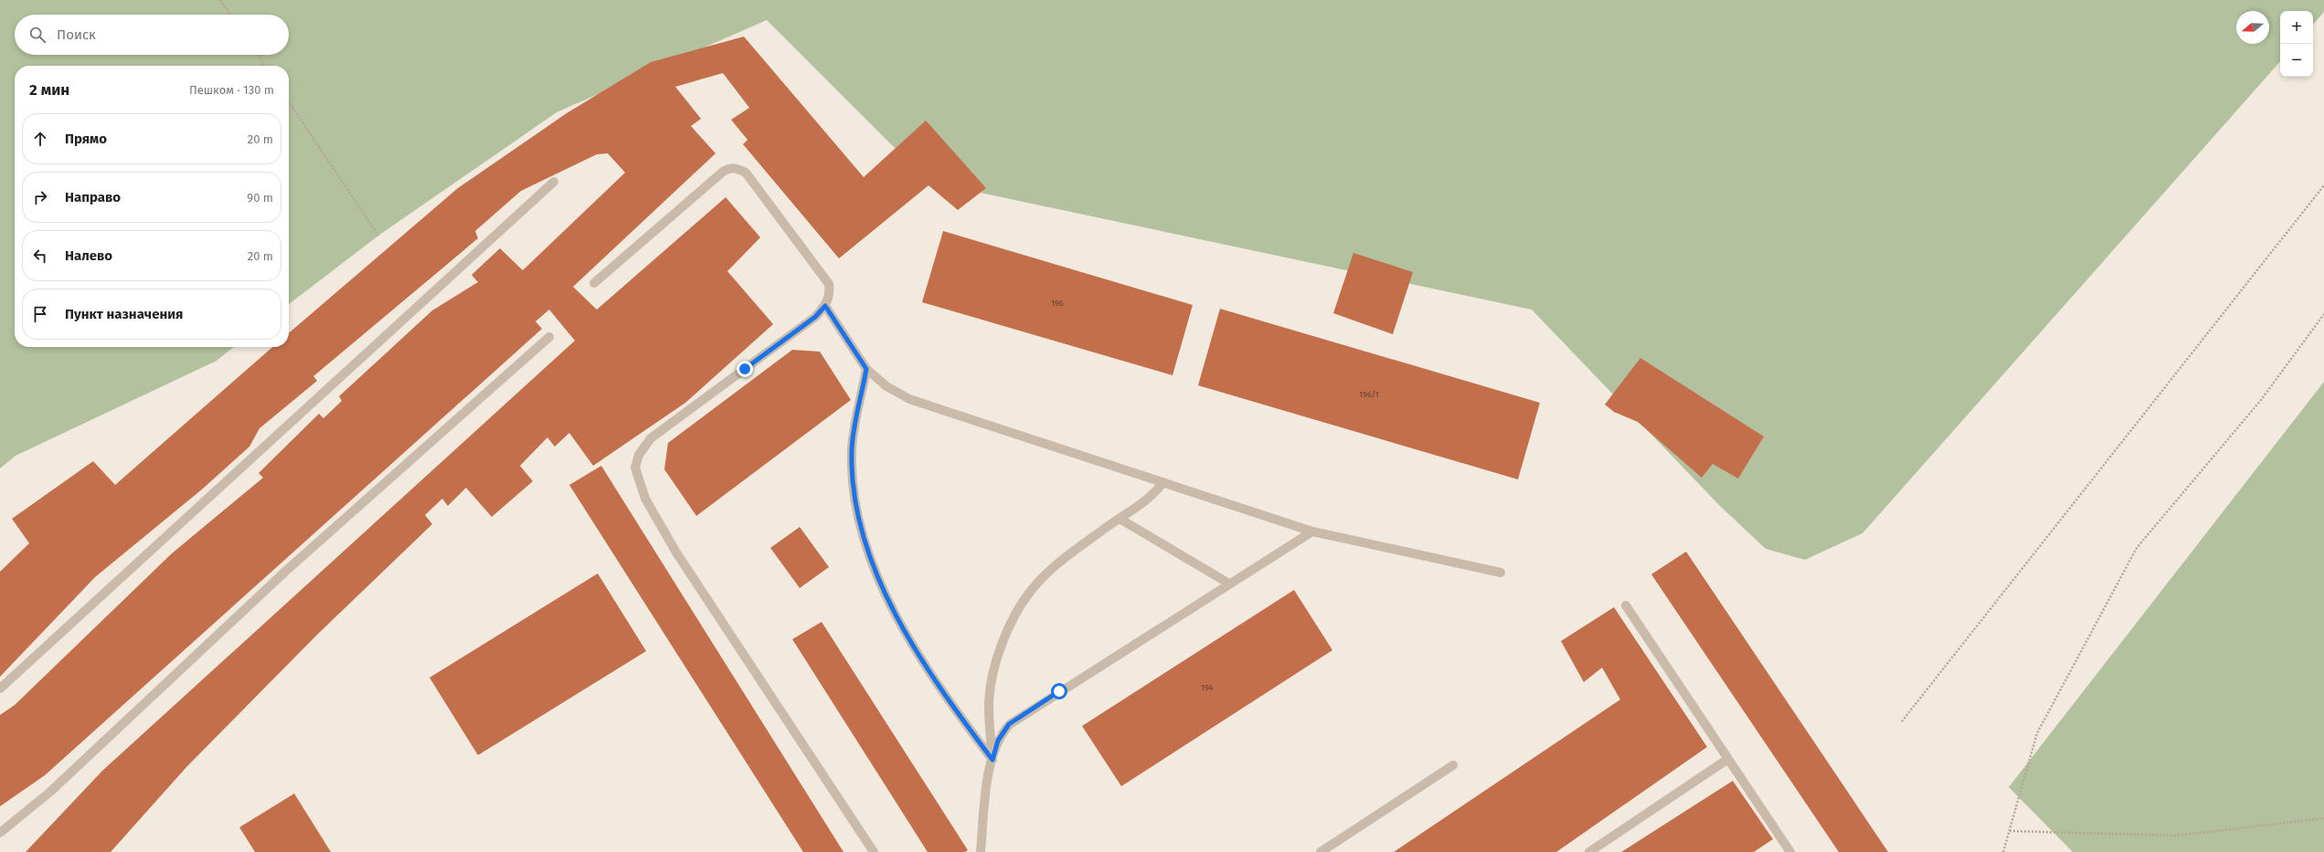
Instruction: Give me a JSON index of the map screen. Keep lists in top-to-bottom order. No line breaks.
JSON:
{"house_numbers":["196","196/1","194"],"north":"left","page":{"map_buttons":["+","−"],"search":"Поиск","heading":["2 мин","Пешком · 130 m"],"list":[["Прямо","20 m"],["Направо","90 m"],["Налево","20 m"],"Пункт назначения"]}}
